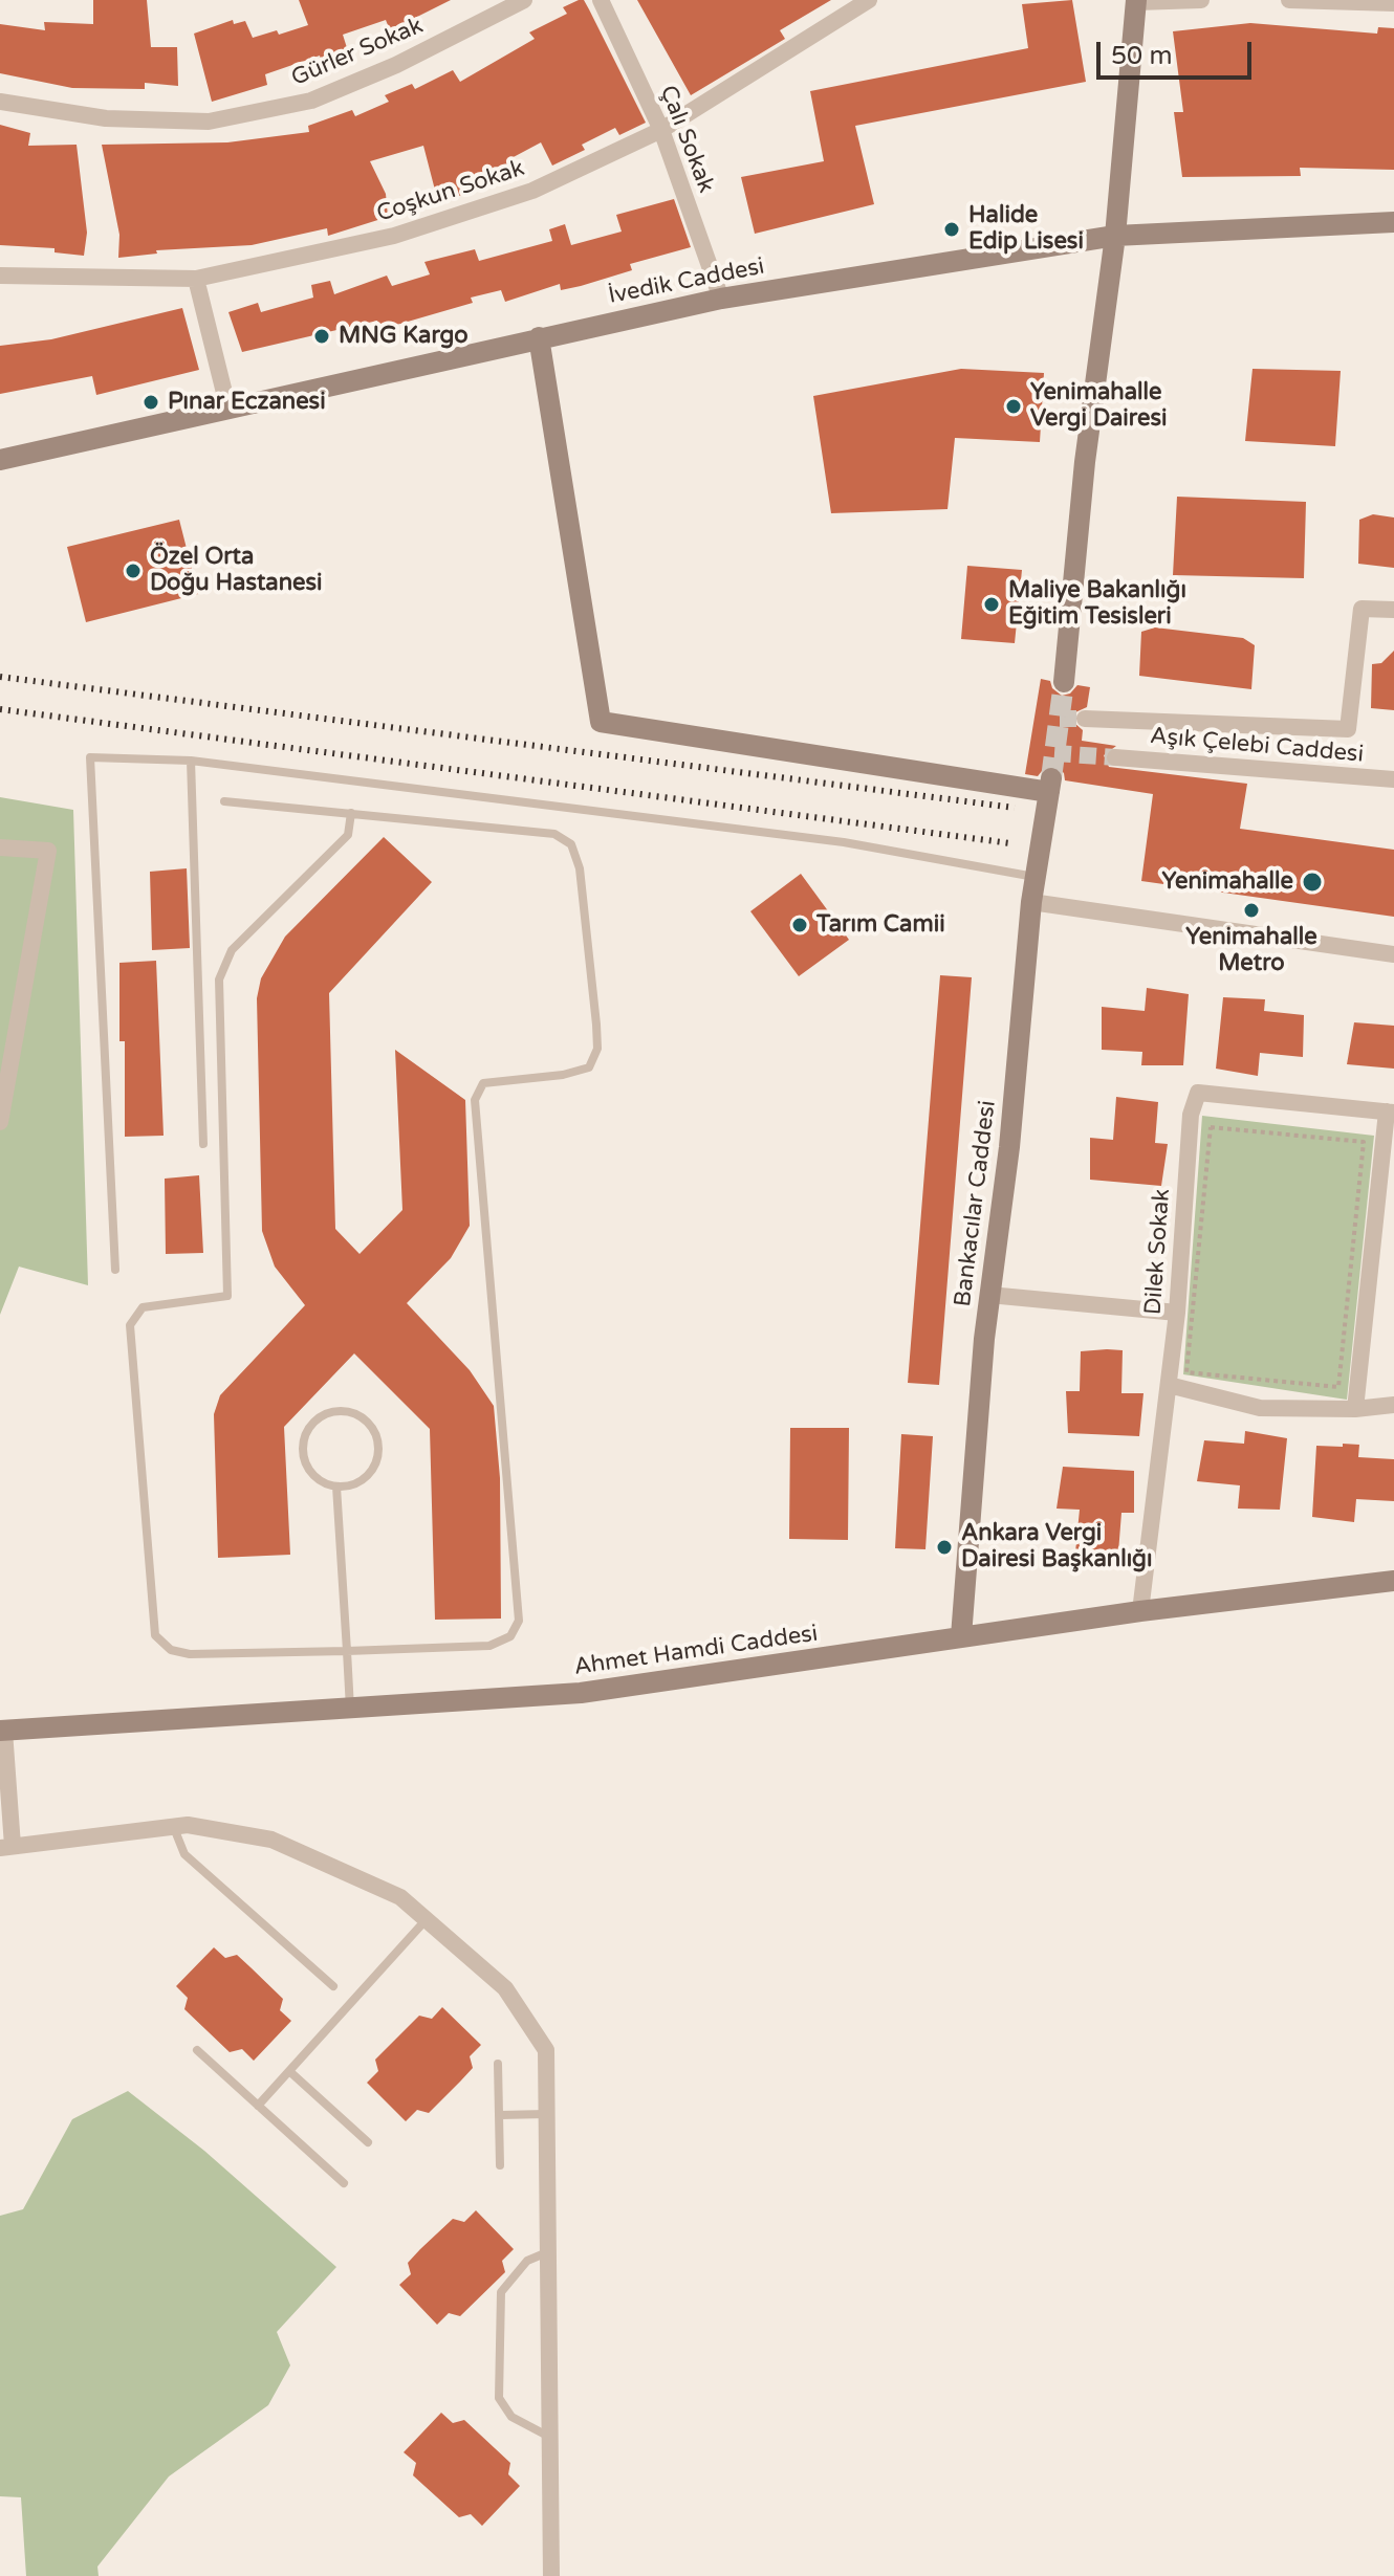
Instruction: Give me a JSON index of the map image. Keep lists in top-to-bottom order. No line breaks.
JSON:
{"streets":{"main road":["İvedik Caddesi","Bankacılar Caddesi","Ahmet Hamdi Caddesi"],"street":["Gürler Sokak","Çalı Sokak","Coşkun Sokak","Aşık Çelebi Caddesi","Dilek Sokak"]},"crossings":[["Çalı Sokak","Coşkun Sokak"],["Çalı Sokak","İvedik Caddesi"],["İvedik Caddesi","Bankacılar Caddesi"],["Bankacılar Caddesi","Ahmet Hamdi Caddesi"],["Dilek Sokak","Ahmet Hamdi Caddesi"]],"places":["Halide Edip Lisesi","MNG Kargo","Pınar Eczanesi","Yenimahalle Vergi Dairesi","Özel Orta Doğu Hastanesi","Maliye Bakanlığı Eğitim Tesisleri","Yenimahalle","Yenimahalle Metro","Tarım Camii","Ankara Vergi Dairesi Başkanlığı"],"scale_bar":"50 m"}
